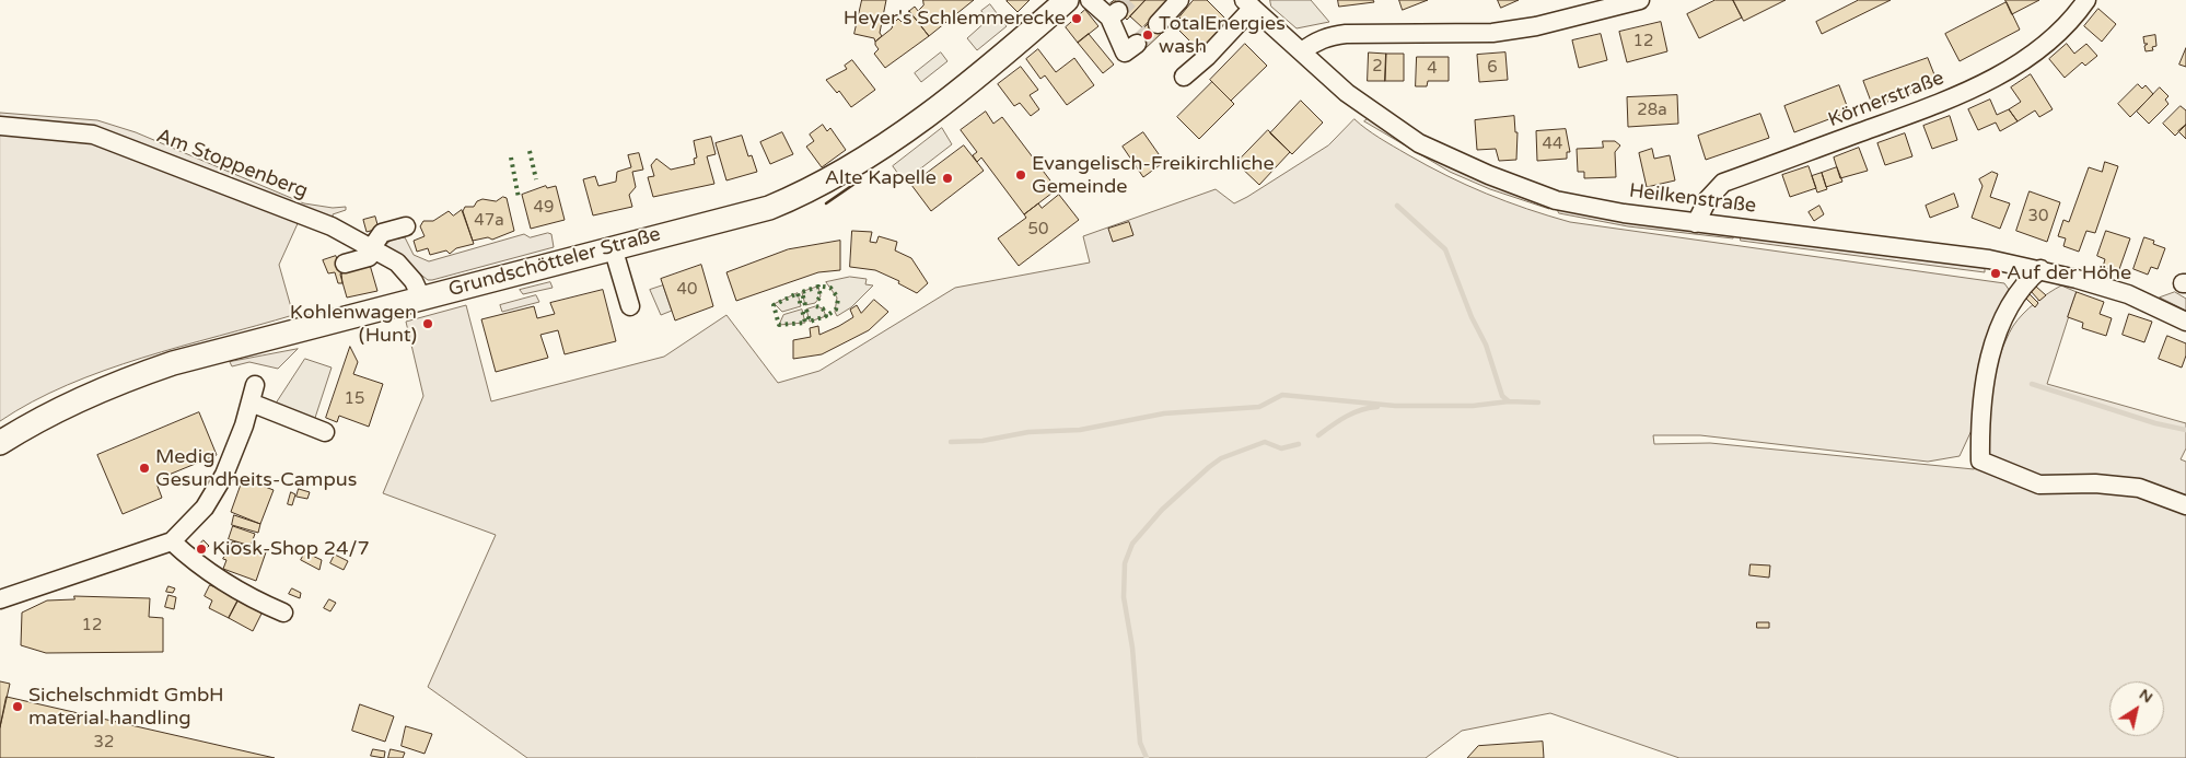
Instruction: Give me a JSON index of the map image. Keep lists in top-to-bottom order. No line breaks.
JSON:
{"streets":{"main road":["Grundschötteler Straße"],"street":["Körnerstraße","Am Stoppenberg","Heilkenstraße"]},"crossings":[["Körnerstraße","Heilkenstraße"],["Am Stoppenberg","Grundschötteler Straße"]],"places":["Heyer's Schlemmerecke","TotalEnergies wash","Evangelisch-Freikirchliche Gemeinde","Alte Kapelle","Auf der Höhe","Kohlenwagen (Hunt)","Medig Gesundheits-Campus","Kiosk-Shop 24/7","Sichelschmidt GmbH material handling"],"house_numbers":["12","2","6","4","28a","44","49","30","47a","50","40","15","12","32"],"north":"top right"}
